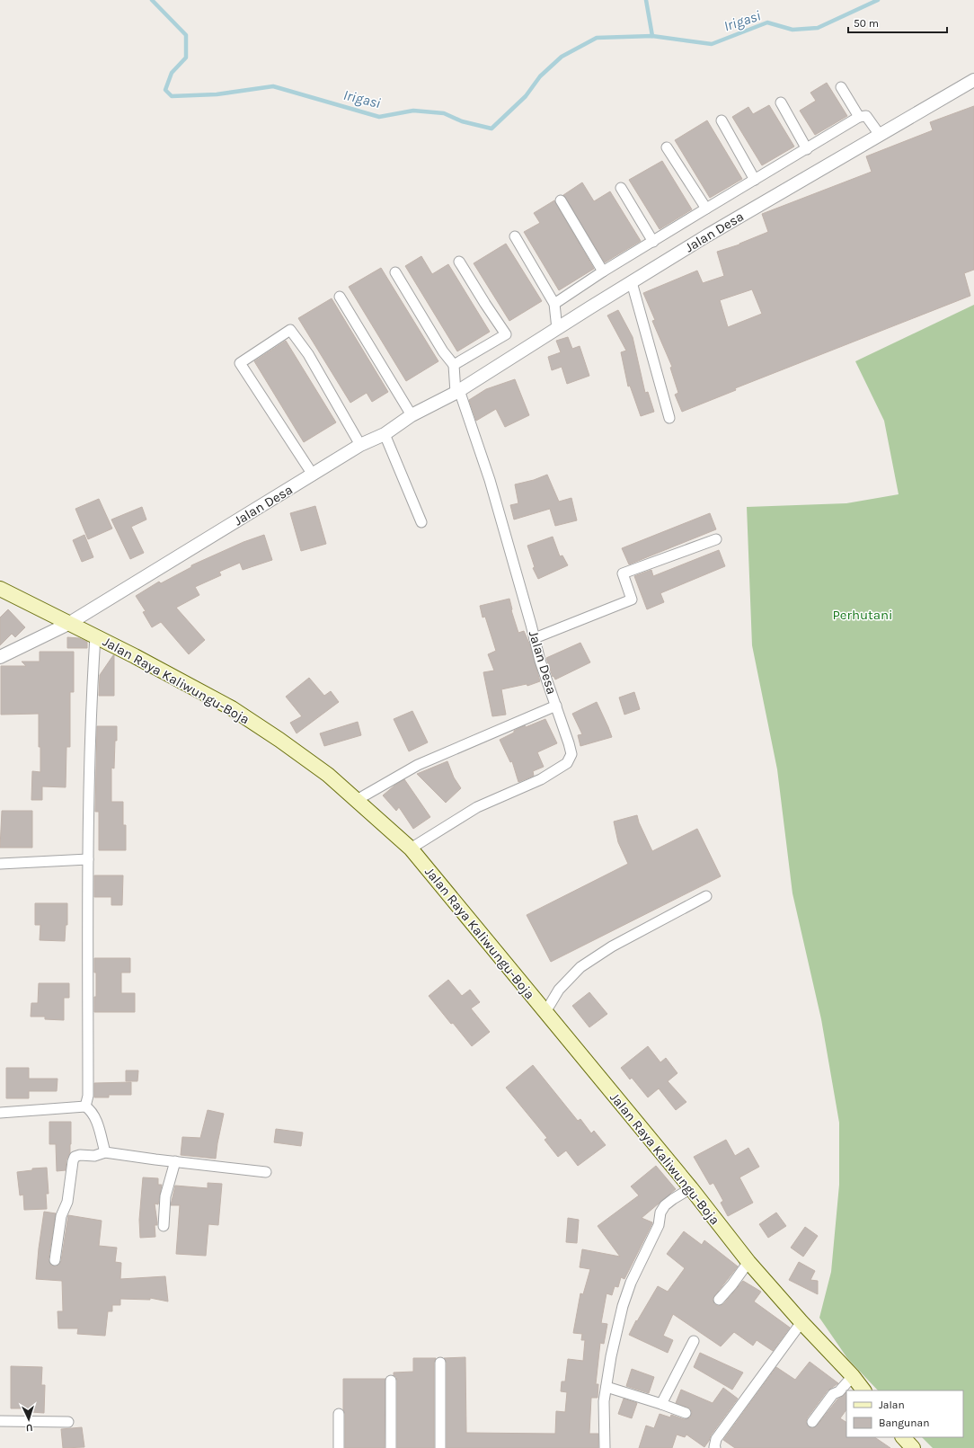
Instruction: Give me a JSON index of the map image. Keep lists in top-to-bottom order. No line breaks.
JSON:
{"streets":{"main road":["Jalan Raya Kaliwungu-Boja"],"street":["Jalan Desa"]},"crossings":[["Jalan Desa","Jalan Raya Kaliwungu-Boja"]],"water":["Irigasi"],"parks":["Perhutani"],"legend":["Jalan","Bangunan"],"scale_bar":"50 m","north":"bottom"}
